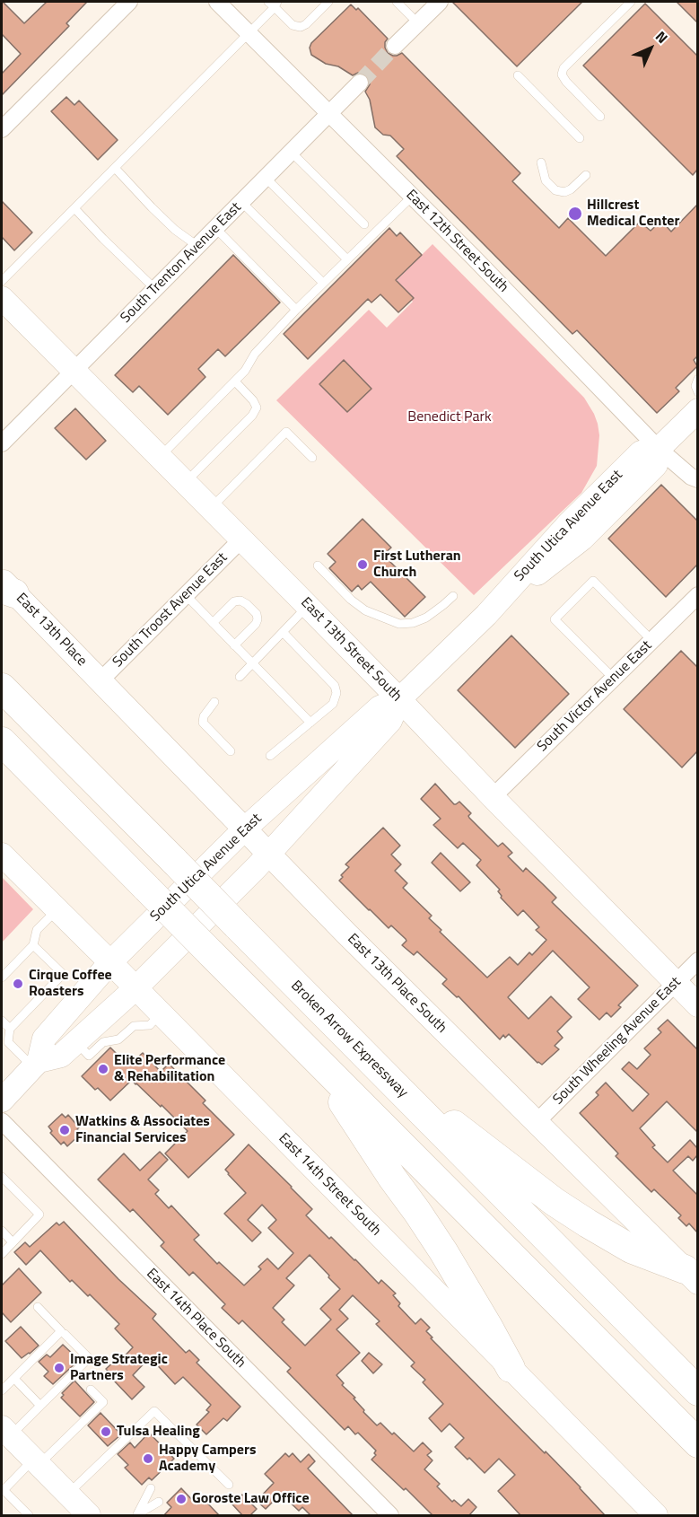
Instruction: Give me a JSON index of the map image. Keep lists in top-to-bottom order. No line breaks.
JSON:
{"streets":{"highway":["Broken Arrow Expressway"],"street":["East 12th Street South","South Trenton Avenue East","South Utica Avenue East","South Troost Avenue East","East 13th Place","East 13th Street South","South Victor Avenue East","East 13th Place South","South Wheeling Avenue East","East 14th Street South","East 14th Place South"]},"crossings":[["East 12th Street South","South Trenton Avenue East"],["East 12th Street South","South Utica Avenue East"],["South Trenton Avenue East","East 13th Street South"],["South Utica Avenue East","East 13th Street South"],["South Utica Avenue East","East 13th Place South"],["South Utica Avenue East","East 14th Street South"],["South Troost Avenue East","East 13th Place"],["South Troost Avenue East","East 13th Street South"],["South Troost Avenue East","East 13th Place South"],["East 13th Place","East 13th Place South"],["East 13th Street South","South Victor Avenue East"],["East 13th Street South","South Wheeling Avenue East"],["East 13th Place South","South Wheeling Avenue East"]],"parks":["Benedict Park"],"places":["Hillcrest Medical Center","First Lutheran Church","Cirque Coffee Roasters","Elite Performance & Rehabilitation","Watkins & Associates Financial Services","Image Strategic Partners","Tulsa Healing","Happy Campers Academy","Goroste Law Office"],"north":"top right"}
